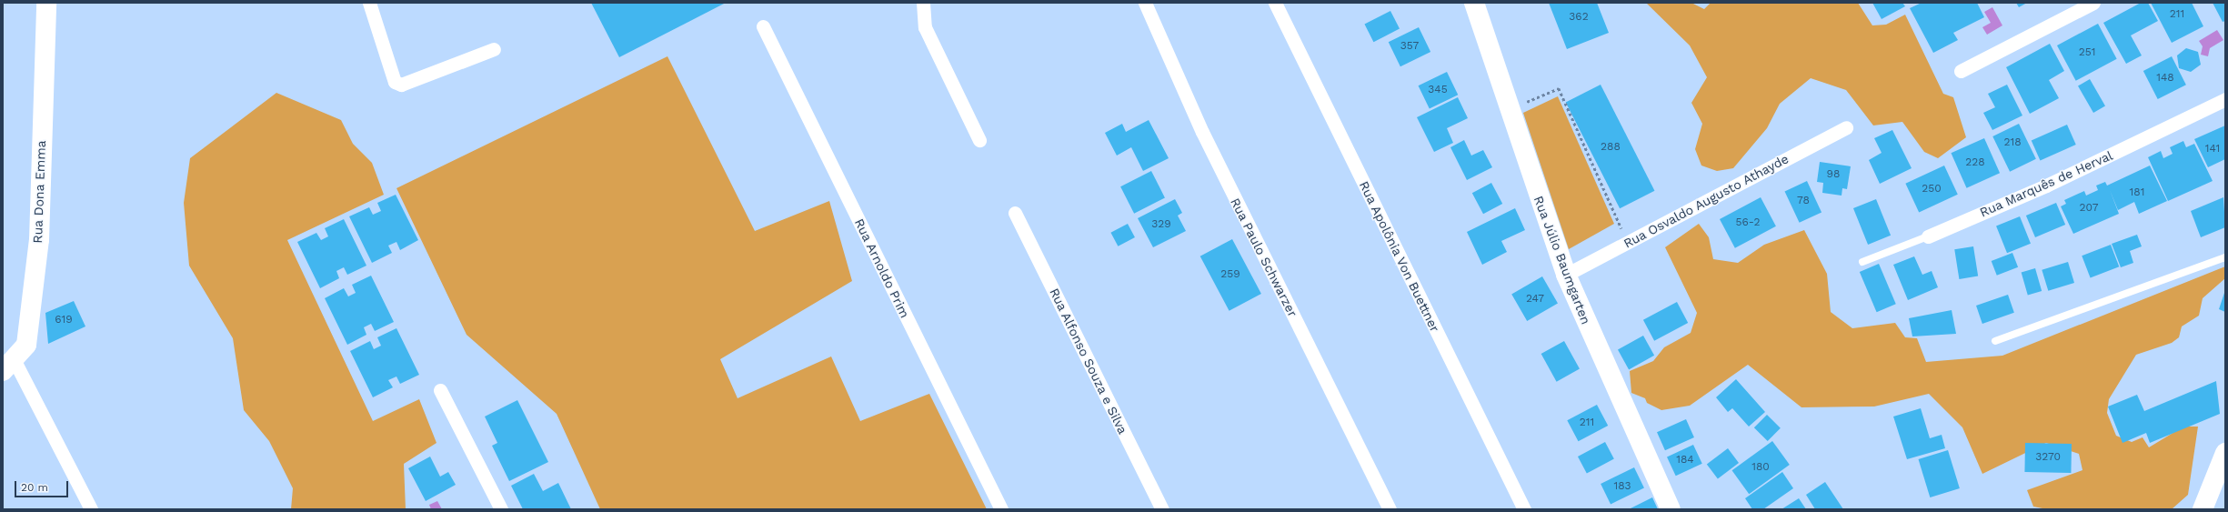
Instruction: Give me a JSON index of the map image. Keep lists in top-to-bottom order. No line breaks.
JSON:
{"streets":{"street":["Rua Marquês de Herval","Rua Dona Emma","Rua Osvaldo Augusto Athayde","Rua Apolônia Von Buettner","Rua Paulo Schwarzer","Rua Júlio Baumgarten","Rua Arnoldo Prim","Rua Alfonso Souza e Silva"]},"crossings":[["Rua Osvaldo Augusto Athayde","Rua Júlio Baumgarten"]],"house_numbers":["211","362","357","251","148","345","218","288","141","228","98","250","181","78","207","56-2","329","259","247","619","211","3270","184","180","183"],"scale_bar":"20 m"}
